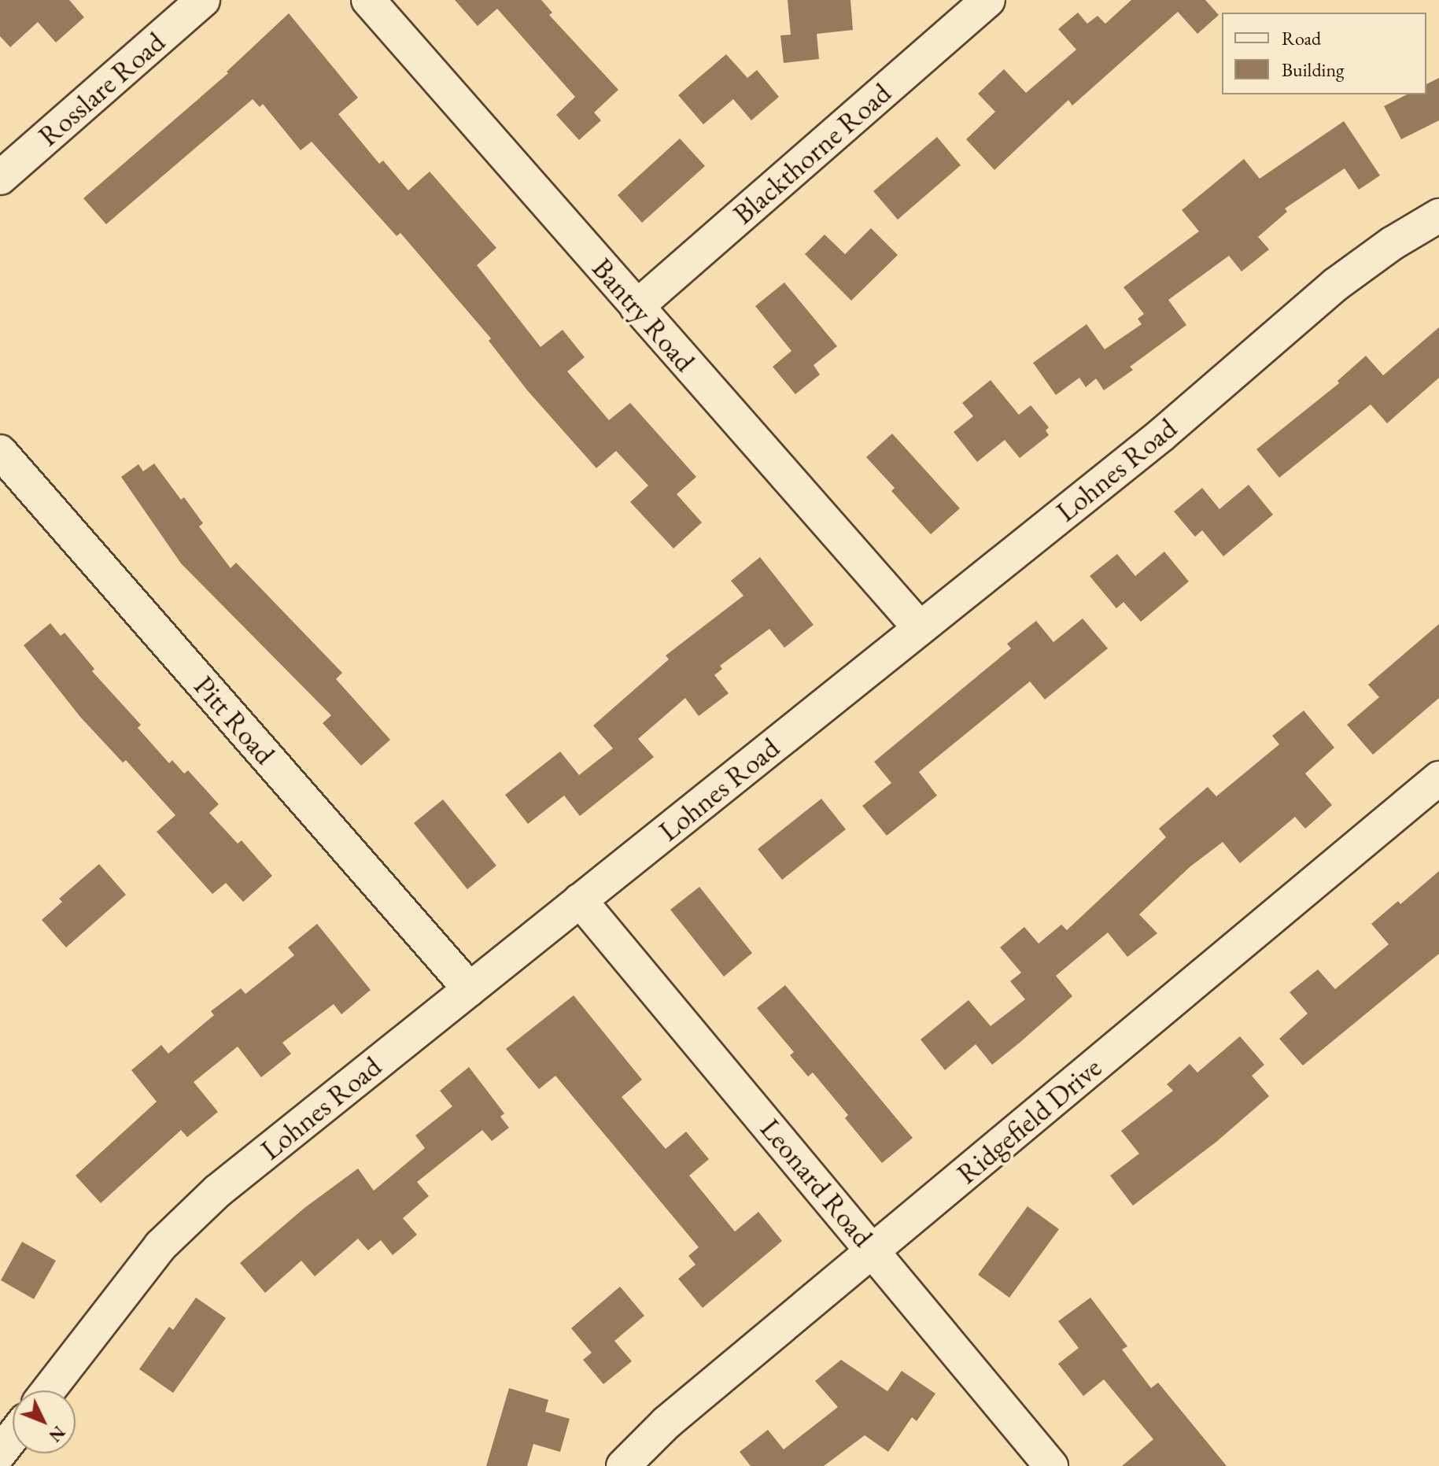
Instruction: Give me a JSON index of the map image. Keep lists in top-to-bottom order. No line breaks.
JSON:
{"streets":{"street":["Rosslare Road","Blackthorne Road","Bantry Road","Lohnes Road","Pitt Road","Ridgefield Drive","Leonard Road"]},"crossings":[["Blackthorne Road","Bantry Road"],["Bantry Road","Lohnes Road"],["Lohnes Road","Pitt Road"],["Lohnes Road","Leonard Road"],["Ridgefield Drive","Leonard Road"]],"legend":["Road","Building"],"north":"bottom right"}
